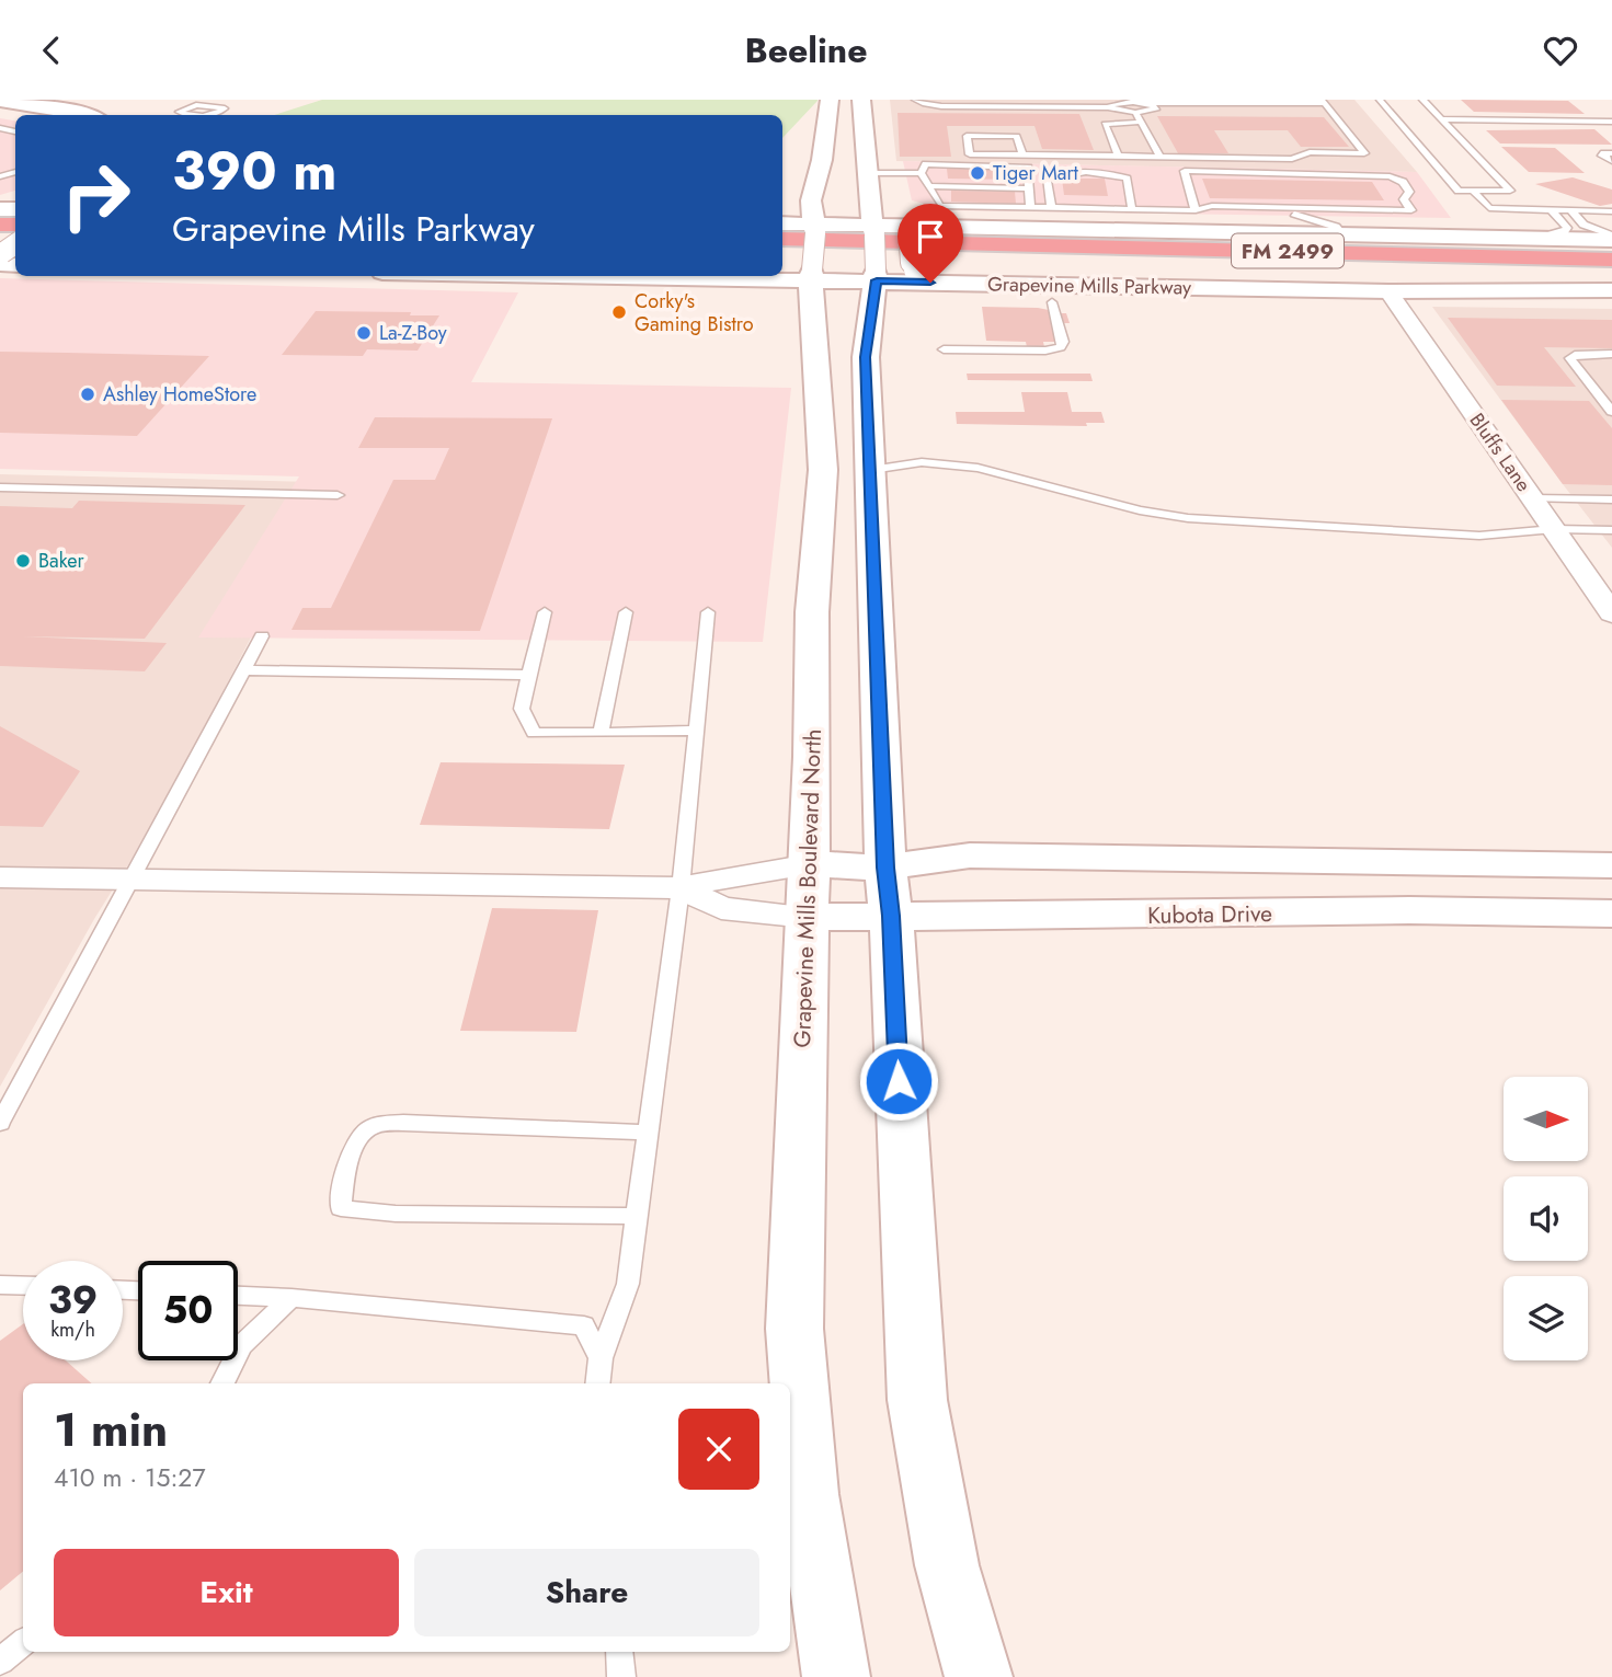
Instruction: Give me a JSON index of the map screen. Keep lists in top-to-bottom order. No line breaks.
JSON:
{"streets":{"highway":["FM 2499","Grapevine Mills Parkway"],"main road":["Grapevine Mills Boulevard North","Kubota Drive"],"street":["Bluffs Lane"]},"crossings":[["Grapevine Mills Parkway","Bluffs Lane"],["Grapevine Mills Parkway","Grapevine Mills Boulevard North"],["Grapevine Mills Boulevard North","Kubota Drive"]],"places":["Tiger Mart","Corky's Gaming Bistro","La-Z-Boy","Ashley HomeStore","Baker"],"north":"right","page":{"header":"Beeline","turn":["390 m","Grapevine Mills Parkway"],"speed":"39 km/h","limit":"50","heading":["1 min","410 m · 15:27"],"buttons":["Exit","Share"]}}
